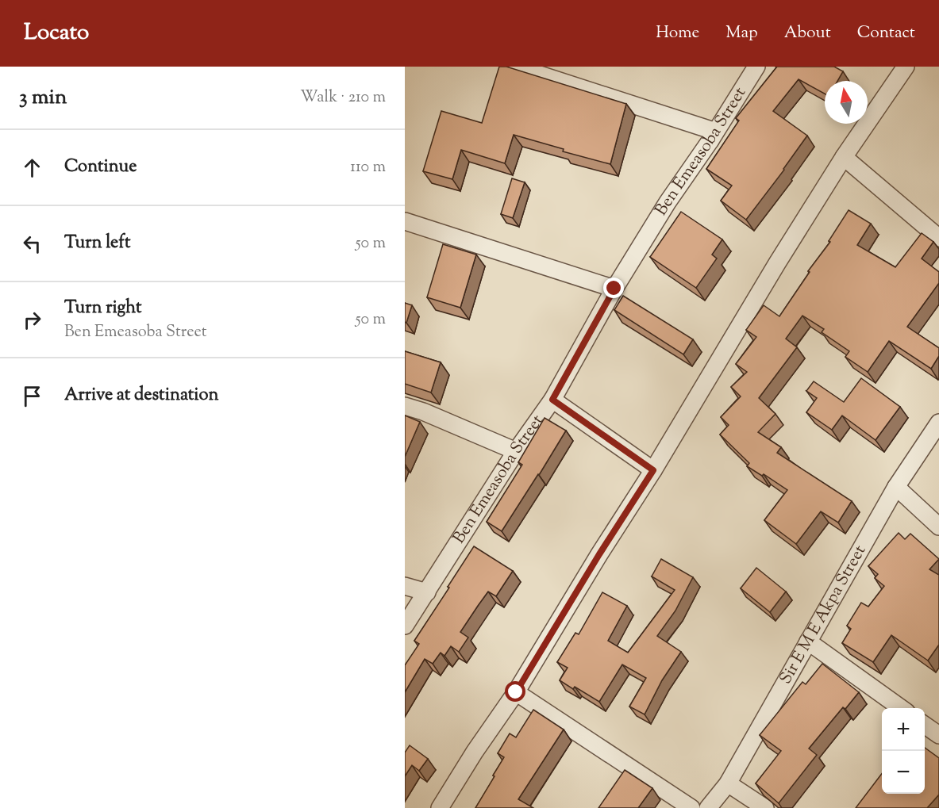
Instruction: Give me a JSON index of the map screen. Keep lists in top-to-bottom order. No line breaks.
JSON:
{"streets":{"street":["Ben Emeasoba Street","Sir E M E Akpa Street"]},"north":"top","page":{"header":"Locato","nav":["Home","Map","About","Contact"],"heading":["3 min","Walk · 210 m"],"list":[["Continue","110 m"],["Turn left","50 m"],["Turn right","Ben Emeasoba Street","50 m"],"Arrive at destination"],"map_buttons":["+","−"]}}
